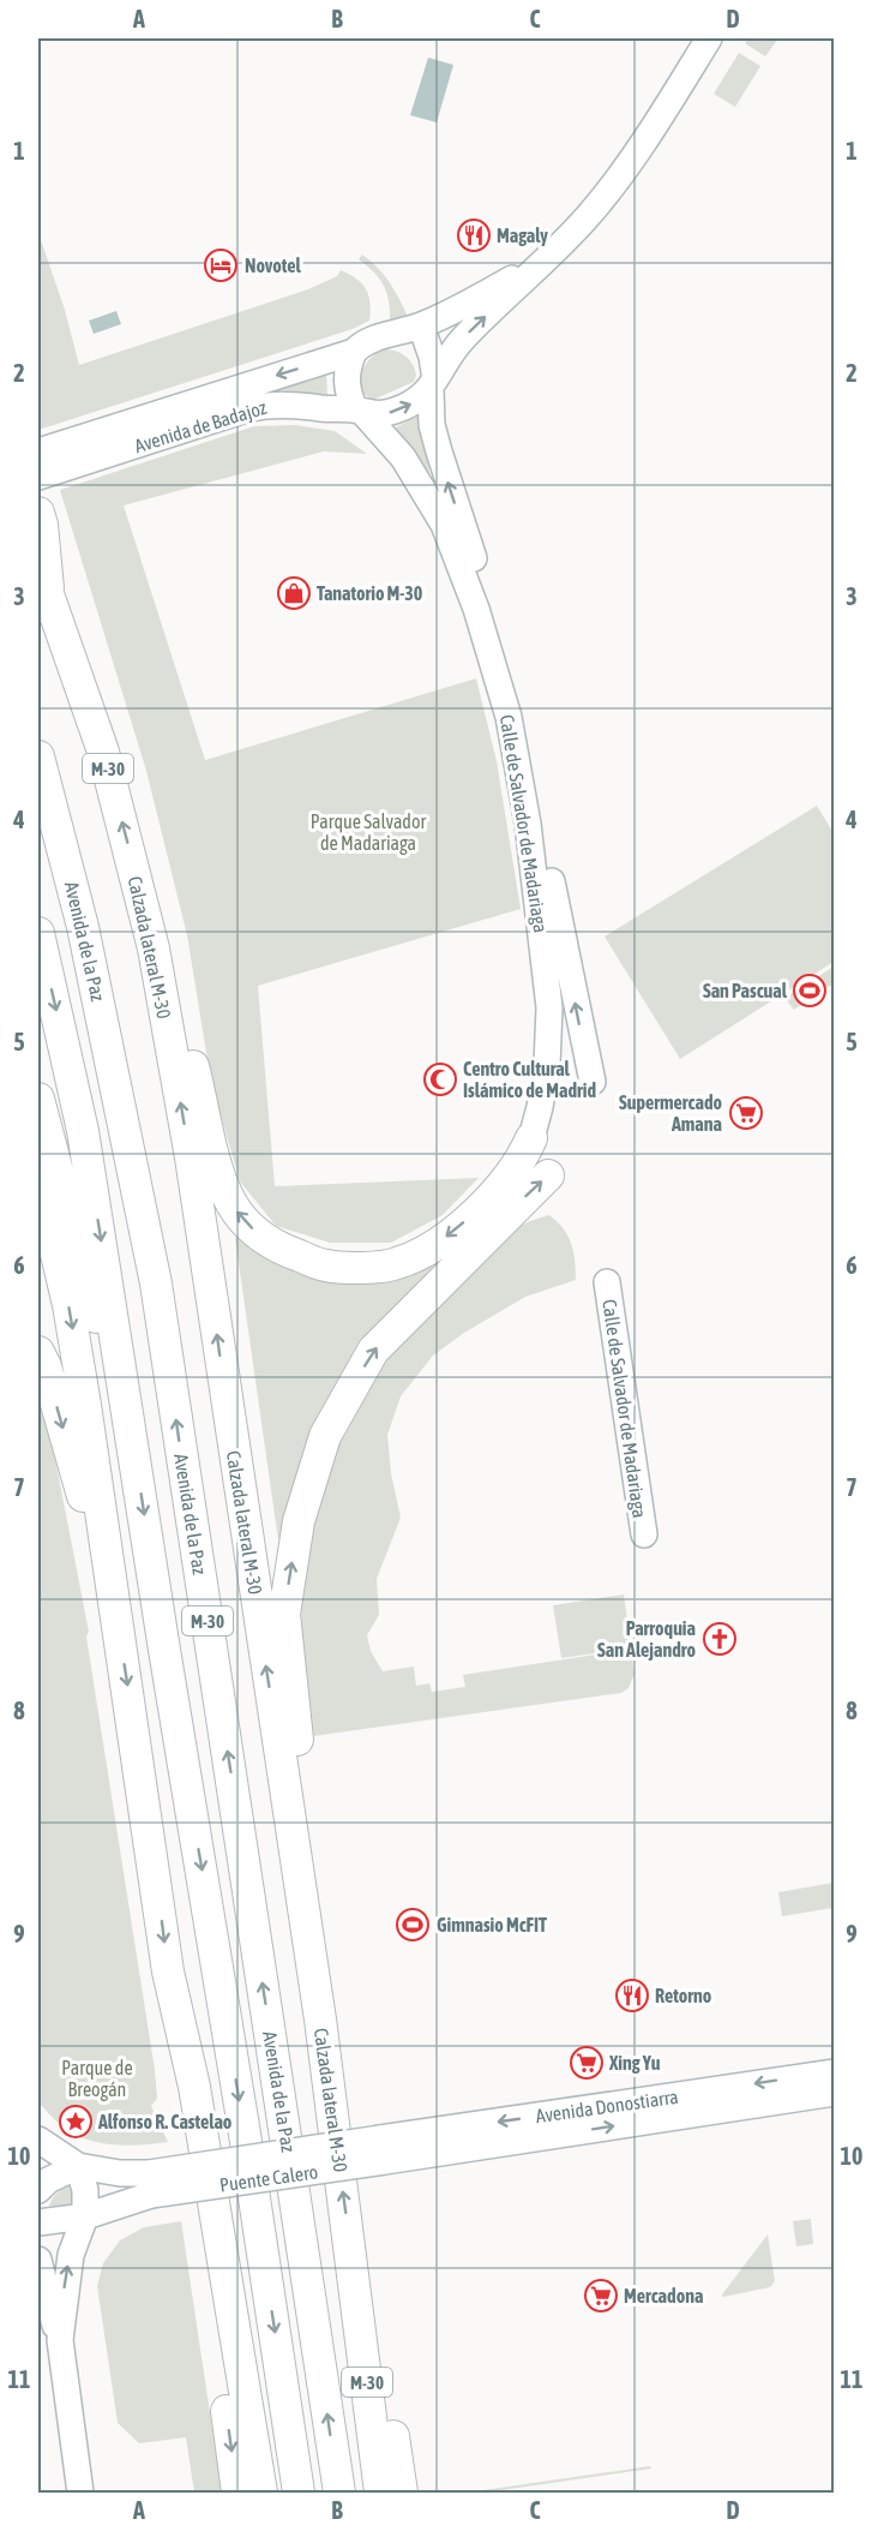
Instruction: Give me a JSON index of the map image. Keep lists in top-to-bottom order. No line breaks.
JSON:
{"streets":{"highway":["M-30","Avenida de la Paz","Calzada lateral M-30"],"street":["Avenida de Badajoz","Calle de Salvador de Madariaga","Avenida Donostiarra","Puente Calero"]},"crossings":[["Avenida de Badajoz","Calle de Salvador de Madariaga"],["Avenida Donostiarra","Puente Calero"]],"parks":["Parque Salvador de Madariaga","Parque de Breogán"],"places":{"restaurant":["Magaly","Retorno"],"hotel":["Novotel"],"shop":["Tanatorio M-30"],"sports":["San Pascual","Gimnasio McFIT"],"mosque":["Centro Cultural Islámico de Madrid"],"supermarket":["Supermercado Amana","Xing Yu","Mercadona"],"church":["Parroquia San Alejandro"],"place":["Alfonso R. Castelao"]},"grid":{"columns":["A","B","C","D"],"rows":["1","2","3","4","5","6","7","8","9","10","11"]}}
